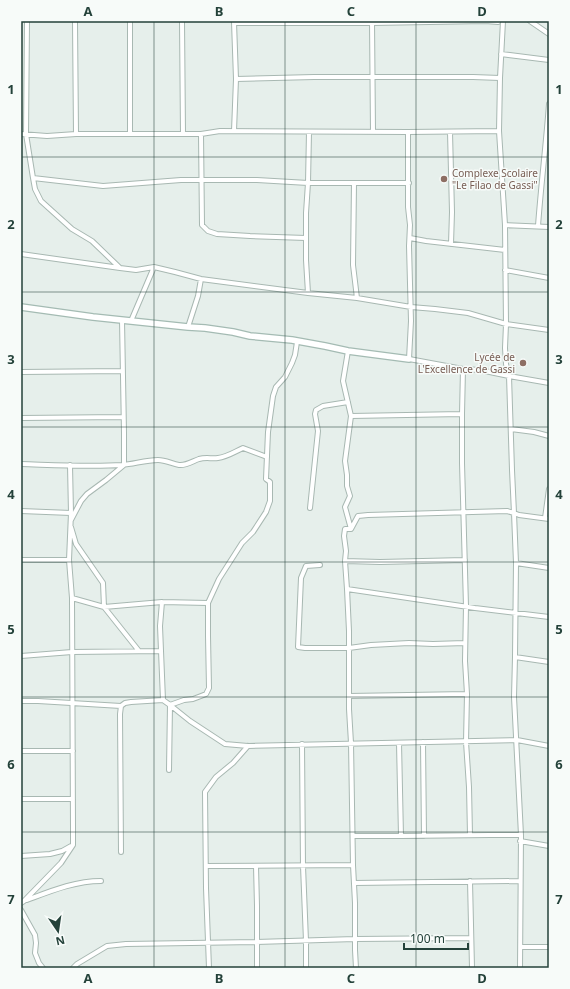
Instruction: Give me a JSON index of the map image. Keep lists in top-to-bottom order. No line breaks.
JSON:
{"places":["Complexe Scolaire \"Le Filao de Gassi\"","Lycée de L'Excellence de Gassi"],"scale_bar":"100 m","north":"bottom","grid":{"columns":["A","B","C","D"],"rows":["1","2","3","4","5","6","7"]}}
